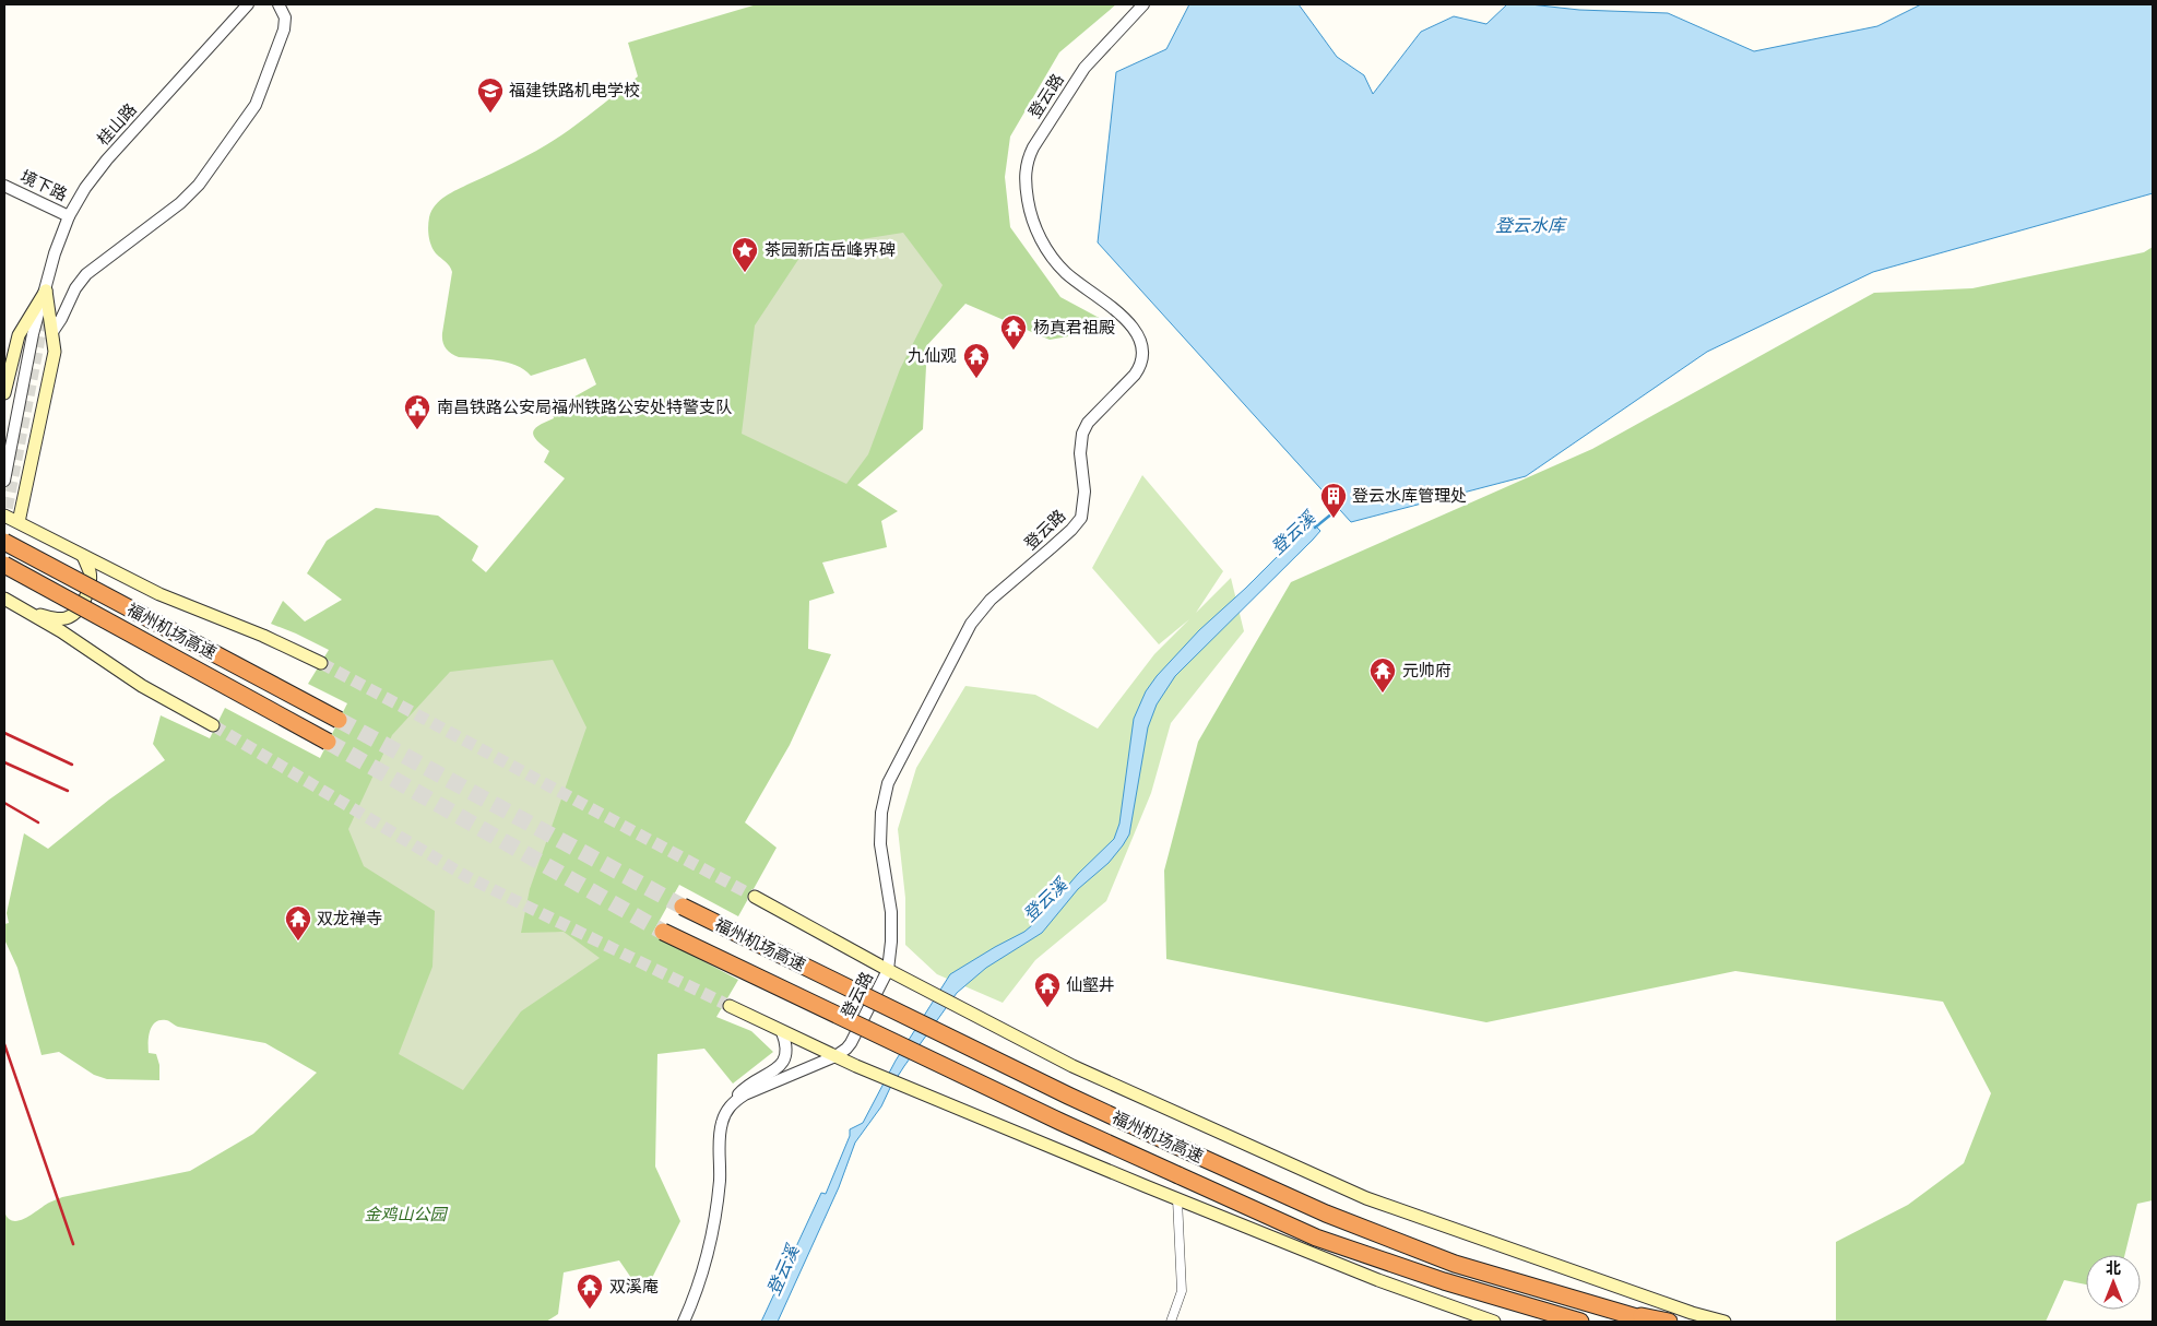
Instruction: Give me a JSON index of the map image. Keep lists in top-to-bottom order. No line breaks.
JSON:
{"streets":{"highway":["福州机场高速"],"street":["登云路","桂山路","境下路"]},"crossings":[["桂山路","境下路"]],"water":["登云水库","登云溪"],"parks":["金鸡山公园"],"places":{"school or university":["福建铁路机电学校"],"place":["茶园新店岳峰界碑"],"temple":["杨真君祖殿","九仙观","元帅府","双龙禅寺","仙壑井","双溪庵"],"public building":["南昌铁路公安局福州铁路公安处特警支队"],"building":["登云水库管理处"]},"north":"top"}
